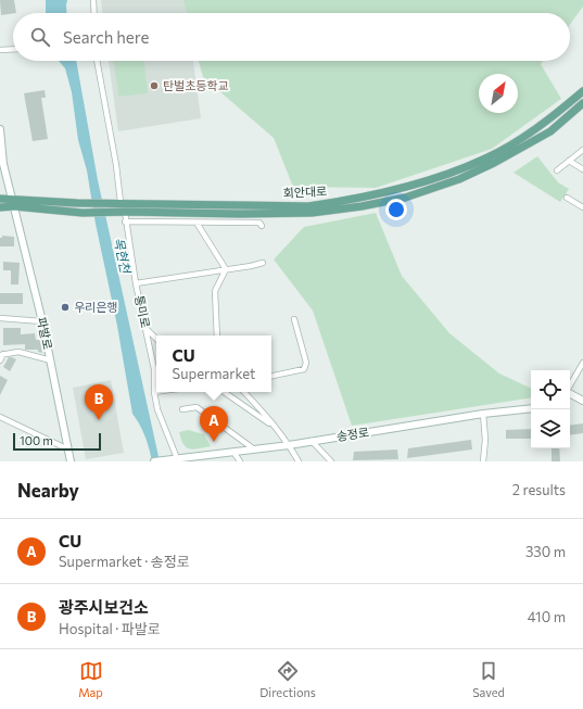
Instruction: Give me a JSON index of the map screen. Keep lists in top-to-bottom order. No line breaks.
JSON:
{"streets":{"main road":["회안대로"],"street":["통미로","파발로","송정로"]},"crossings":[["회안대로","통미로"],["회안대로","파발로"],["통미로","송정로"]],"water":["목현천"],"places":["탄벌초등학교","우리은행"],"scale_bar":"100 m","north":"top right","page":{"search":"Search here","popup":["CU","Supermarket"],"pins":["B","A"],"scale":"100 m","heading":["Nearby","2 results"],"list":[{"mark":"A","name":"CU","note":"Supermarket · 송정로","value":"330 m"},{"mark":"B","name":"광주시보건소","note":"Hospital · 파발로","value":"410 m"}],"nav":["Map","Directions","Saved"]}}
